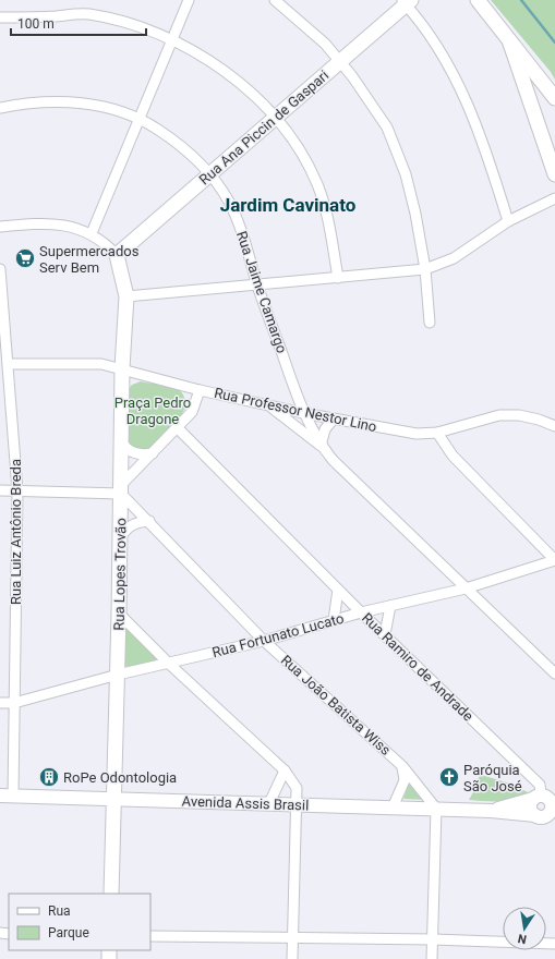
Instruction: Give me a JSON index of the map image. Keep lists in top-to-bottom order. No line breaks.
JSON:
{"streets":{"main road":["Rua Ana Piccin de Gaspari","Rua Lopes Trovão"],"street":["Rua Jaime Camargo","Rua Professor Nestor Lino","Rua Luiz Antônio Breda","Rua Fortunato Lucato","Rua Ramiro de Andrade","Rua João Batista Wiss","Avenida Assis Brasil"]},"crossings":[["Rua Ana Piccin de Gaspari","Rua Jaime Camargo"],["Rua Ana Piccin de Gaspari","Rua Lopes Trovão"],["Rua Jaime Camargo","Rua Professor Nestor Lino"],["Rua Professor Nestor Lino","Rua Luiz Antônio Breda"],["Rua Professor Nestor Lino","Rua Lopes Trovão"],["Rua Luiz Antônio Breda","Rua Fortunato Lucato"],["Rua Luiz Antônio Breda","Avenida Assis Brasil"],["Rua Lopes Trovão","Rua Fortunato Lucato"],["Rua Lopes Trovão","Rua João Batista Wiss"],["Rua Lopes Trovão","Avenida Assis Brasil"],["Rua Fortunato Lucato","Rua Ramiro de Andrade"],["Rua Fortunato Lucato","Rua João Batista Wiss"],["Rua Ramiro de Andrade","Avenida Assis Brasil"],["Rua João Batista Wiss","Avenida Assis Brasil"]],"districts":["Jardim Cavinato"],"parks":["Praça Pedro Dragone"],"places":{"supermarket":["Supermercados Serv Bem"],"building":["RoPe Odontologia"],"church":["Paróquia São José"]},"legend":["Rua","Parque"],"scale_bar":"100 m","north":"bottom"}
